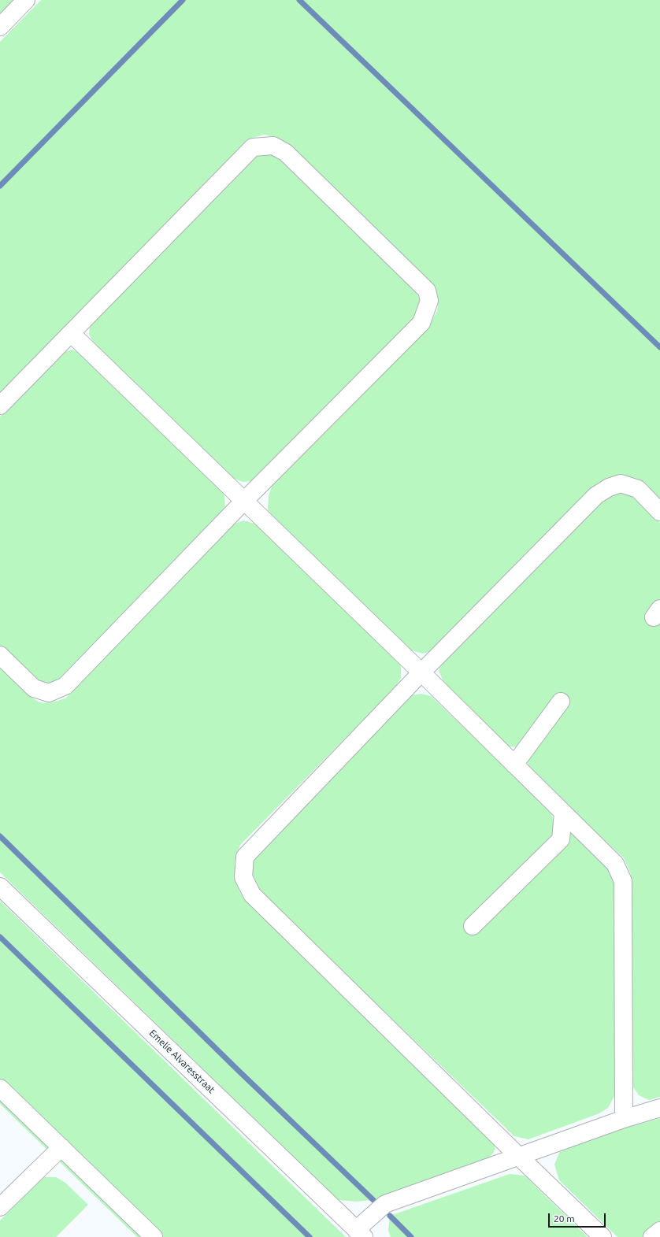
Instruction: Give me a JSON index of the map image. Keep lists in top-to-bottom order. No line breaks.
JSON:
{"streets":{"street":["Emelie Alvaresstraat"]},"scale_bar":"20 m"}
